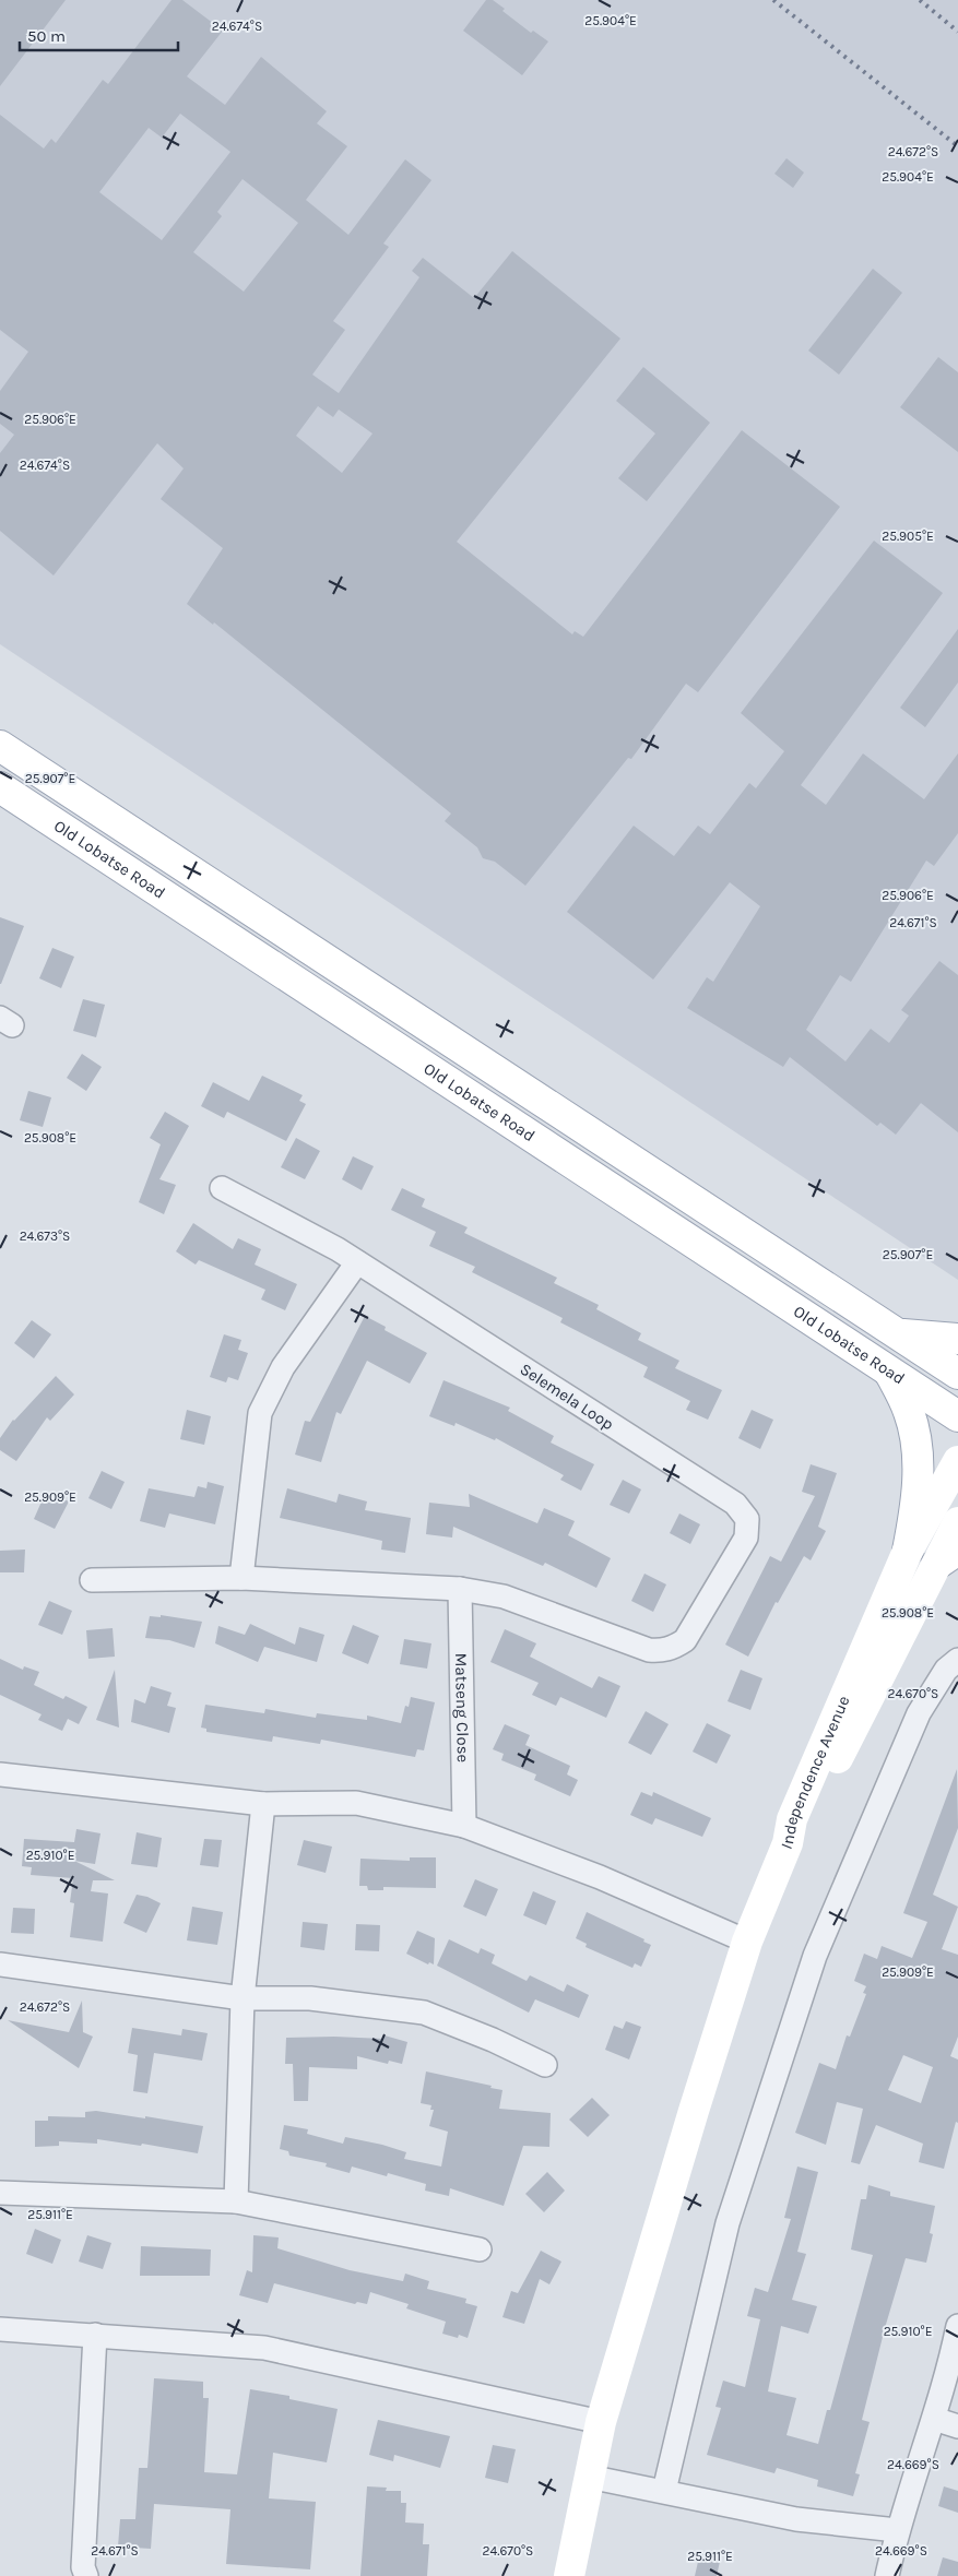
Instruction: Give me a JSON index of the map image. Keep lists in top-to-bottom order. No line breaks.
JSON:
{"streets":{"main road":["Old Lobatse Road","Independence Avenue"],"street":["Selemela Loop","Matseng Close"]},"crossings":[["Selemela Loop","Matseng Close"]],"scale_bar":"50 m","coordinates":["25.904°E","24.674°S","24.672°S","25.906°E","25.905°E","25.907°E","24.671°S","25.908°E","24.673°S","25.909°E","24.670°S","25.910°E","25.911°E","24.669°S"]}
